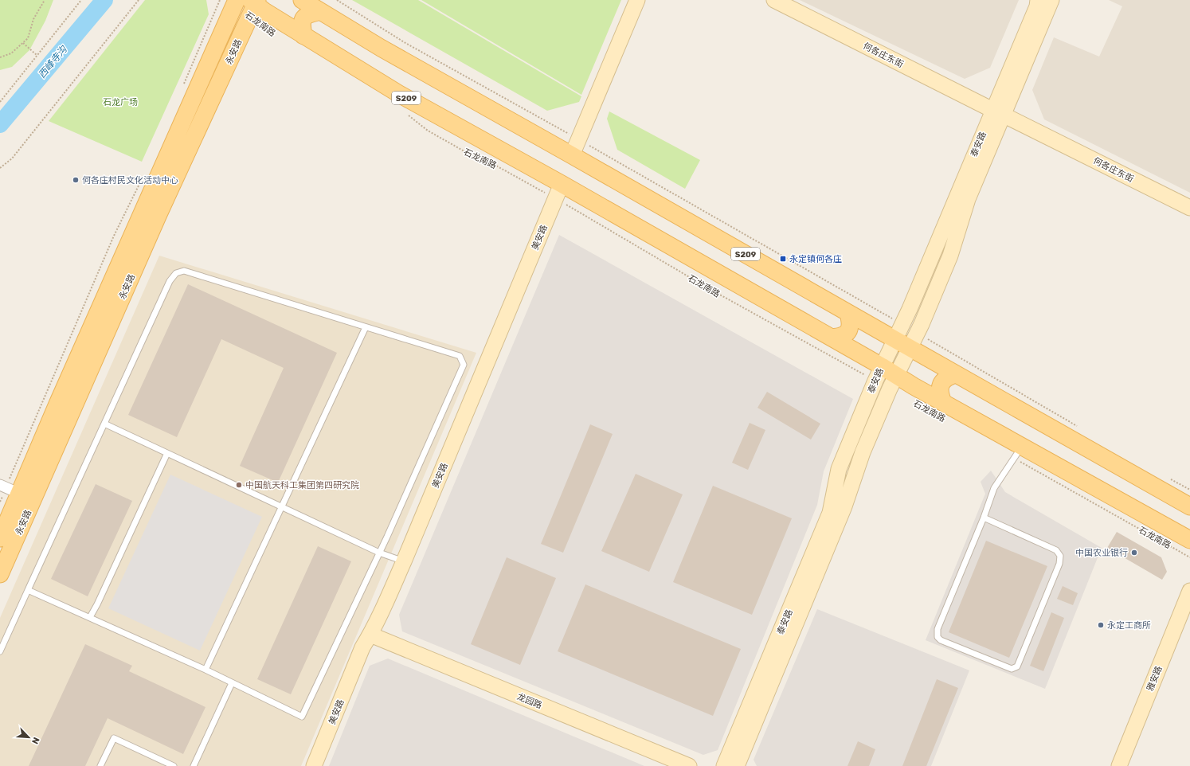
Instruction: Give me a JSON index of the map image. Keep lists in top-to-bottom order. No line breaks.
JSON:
{"streets":{"main road":["石龙南路","永安路","S209"],"street":["何各庄东街","泰安路","美安路","雅安路","龙园路"]},"crossings":[["石龙南路","永安路"],["石龙南路","泰安路"],["石龙南路","美安路"],["何各庄东街","泰安路"],["S209","泰安路"],["美安路","龙园路"]],"water":["西峰寺沟"],"parks":["石龙广场"],"places":{"other":["何各庄村民文化活动中心","中国航天科工集团第四研究院","中国农业银行","永定工商所"],"transit":["永定镇何各庄"]},"north":"bottom right"}
